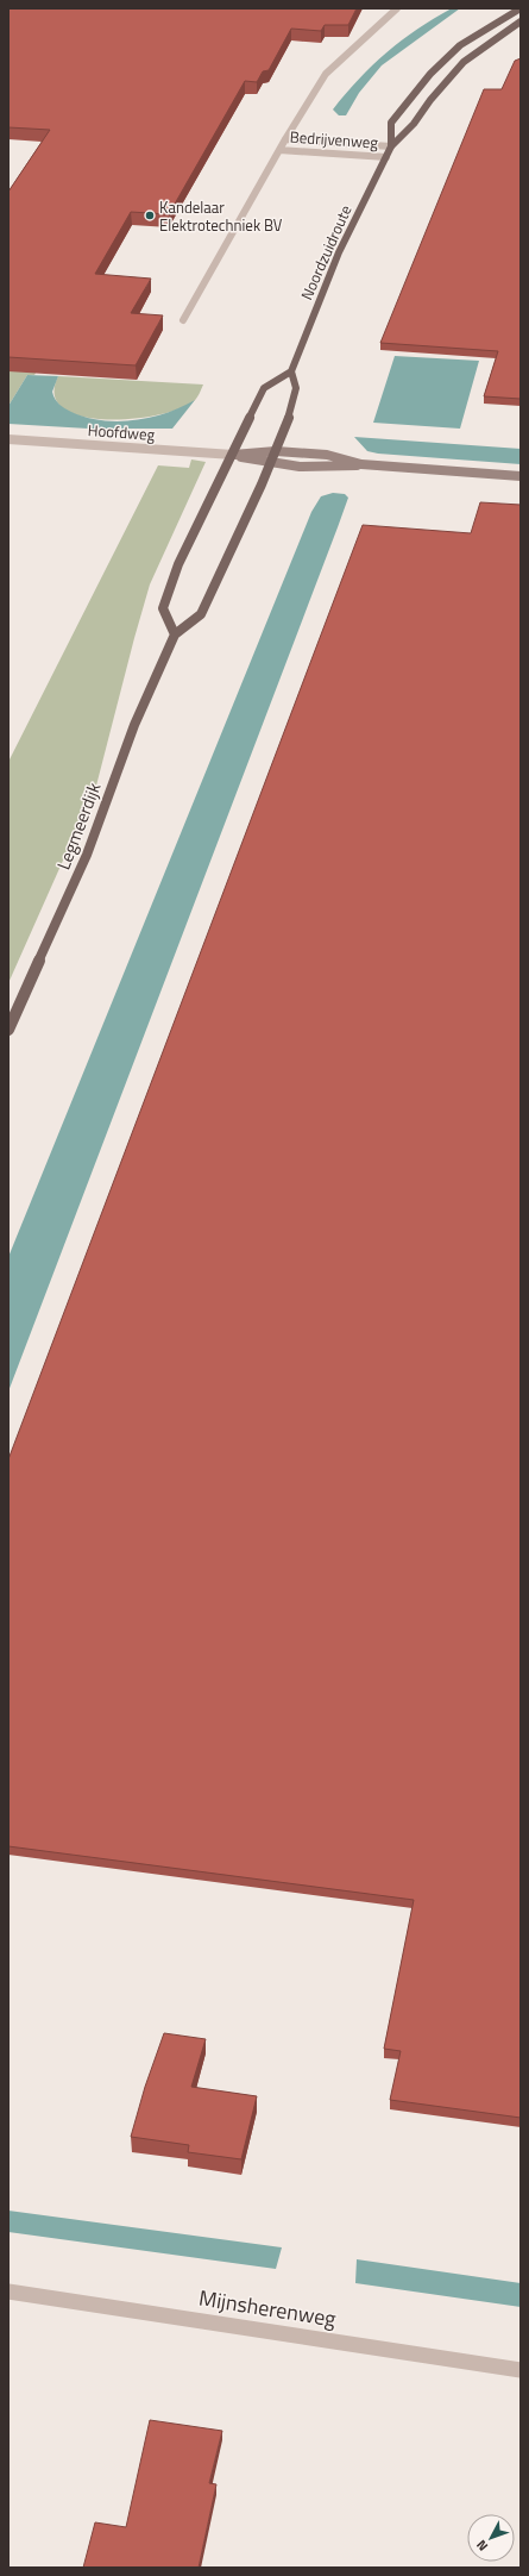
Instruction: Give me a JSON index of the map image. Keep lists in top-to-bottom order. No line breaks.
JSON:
{"streets":{"main road":["Noordzuidroute","Hoofdweg","Legmeerdijk"],"street":["Bedrijvenweg","Mijnsherenweg"]},"crossings":[["Bedrijvenweg","Noordzuidroute"]],"places":["Kandelaar Elektrotechniek BV"],"north":"bottom left"}
